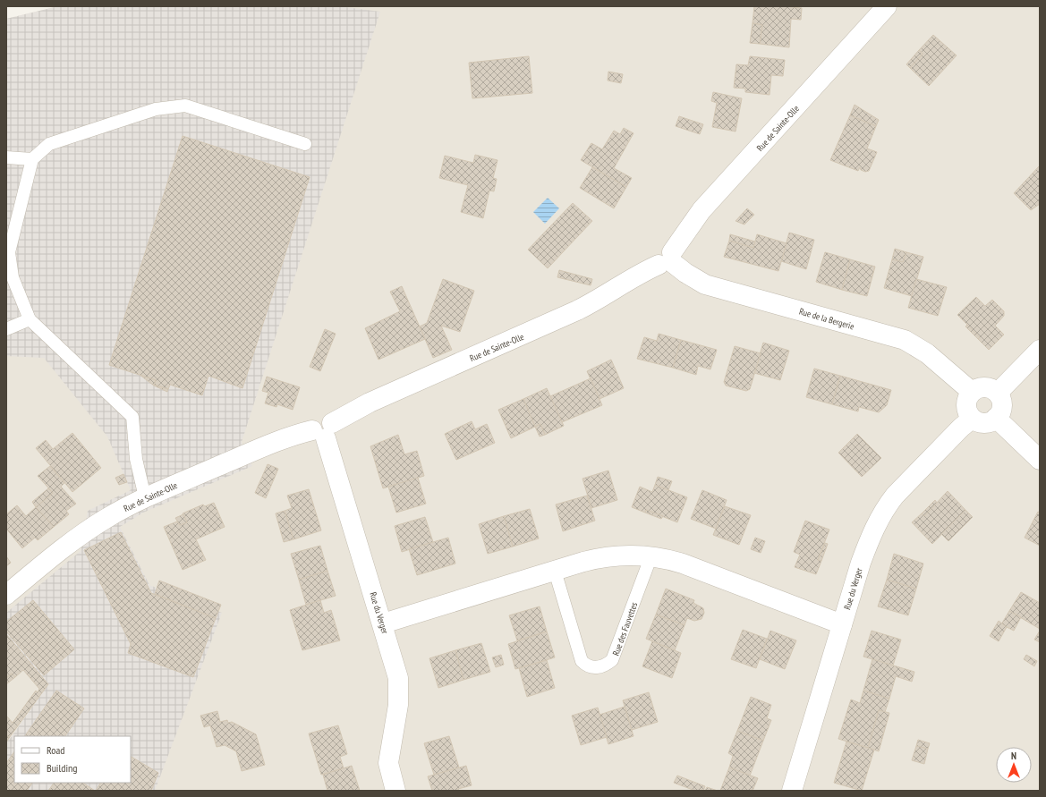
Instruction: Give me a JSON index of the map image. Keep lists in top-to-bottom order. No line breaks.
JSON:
{"streets":{"street":["Rue de Sainte-Olle","Rue de la Bergerie","Rue du Verger"],"lane":["Rue des Fauvettes"]},"crossings":[["Rue de Sainte-Olle","Rue de la Bergerie"],["Rue de Sainte-Olle","Rue du Verger"],["Rue de la Bergerie","Rue du Verger"]],"legend":["Road","Building"],"north":"top"}
